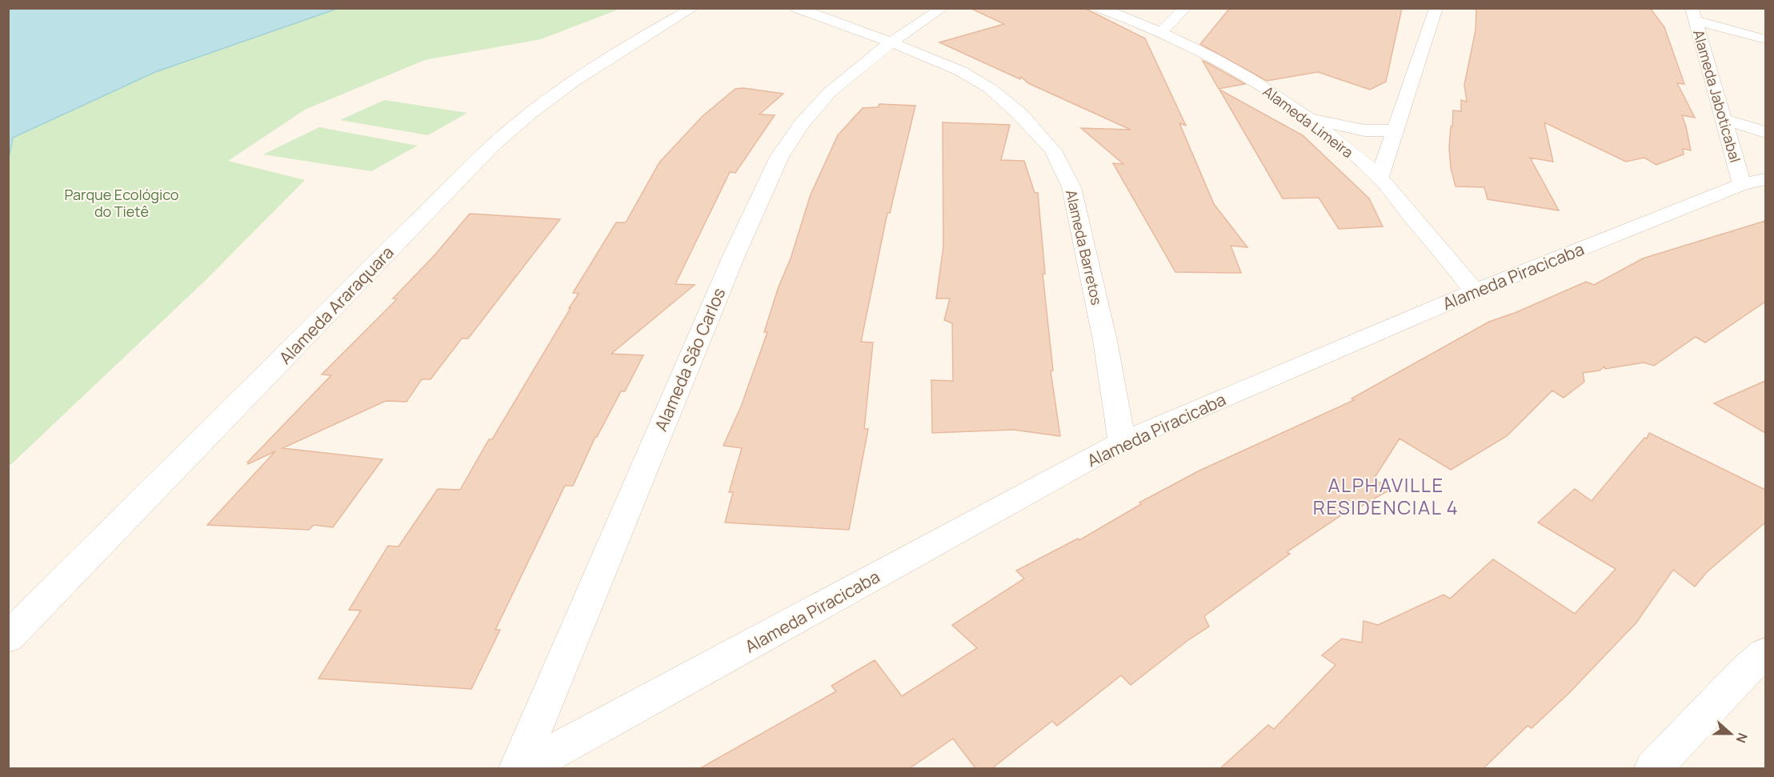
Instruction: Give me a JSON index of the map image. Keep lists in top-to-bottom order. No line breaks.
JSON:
{"streets":{"street":["Alameda Jaboticabal","Alameda Limeira","Alameda Barretos","Alameda Piracicaba","Alameda Araraquara","Alameda São Carlos"]},"crossings":[["Alameda Jaboticabal","Alameda Piracicaba"],["Alameda Limeira","Alameda Piracicaba"],["Alameda Barretos","Alameda Piracicaba"],["Alameda Barretos","Alameda São Carlos"]],"districts":["ALPHAVILLE RESIDENCIAL 4"],"parks":["Parque Ecológico do Tietê"],"north":"right"}
